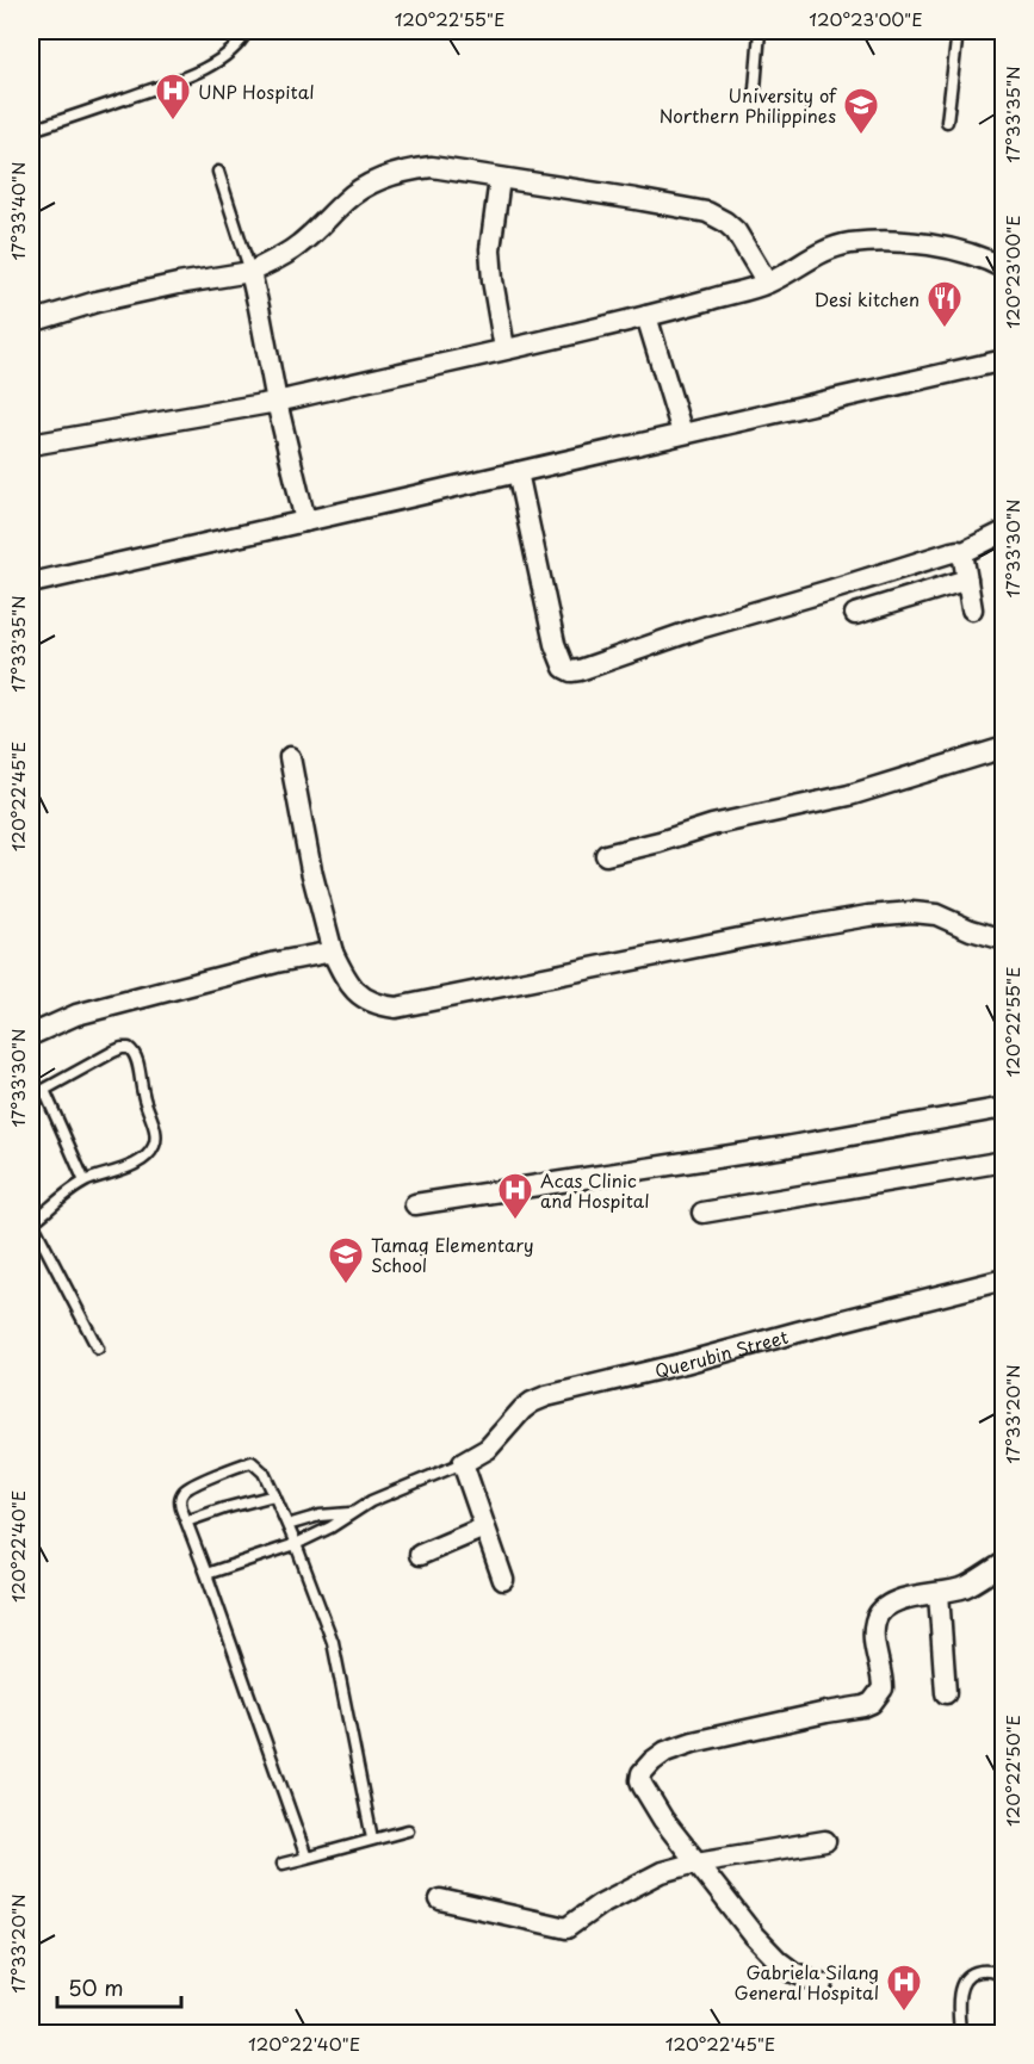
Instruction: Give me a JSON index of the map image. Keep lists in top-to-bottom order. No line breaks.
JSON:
{"streets":{"street":["Querubin Street"]},"places":{"hospital":["UNP Hospital","Acas Clinic and Hospital","Gabriela Silang General Hospital"],"school or university":["University of Northern Philippines","Tamag Elementary School"],"restaurant":["Desi kitchen"]},"scale_bar":"50 m","coordinates":["120°22'55\"E","120°23'00\"E","17°33'35\"N","17°33'40\"N","17°33'30\"N","120°22'45\"E","17°33'20\"N","120°22'40\"E","120°22'50\"E"]}
